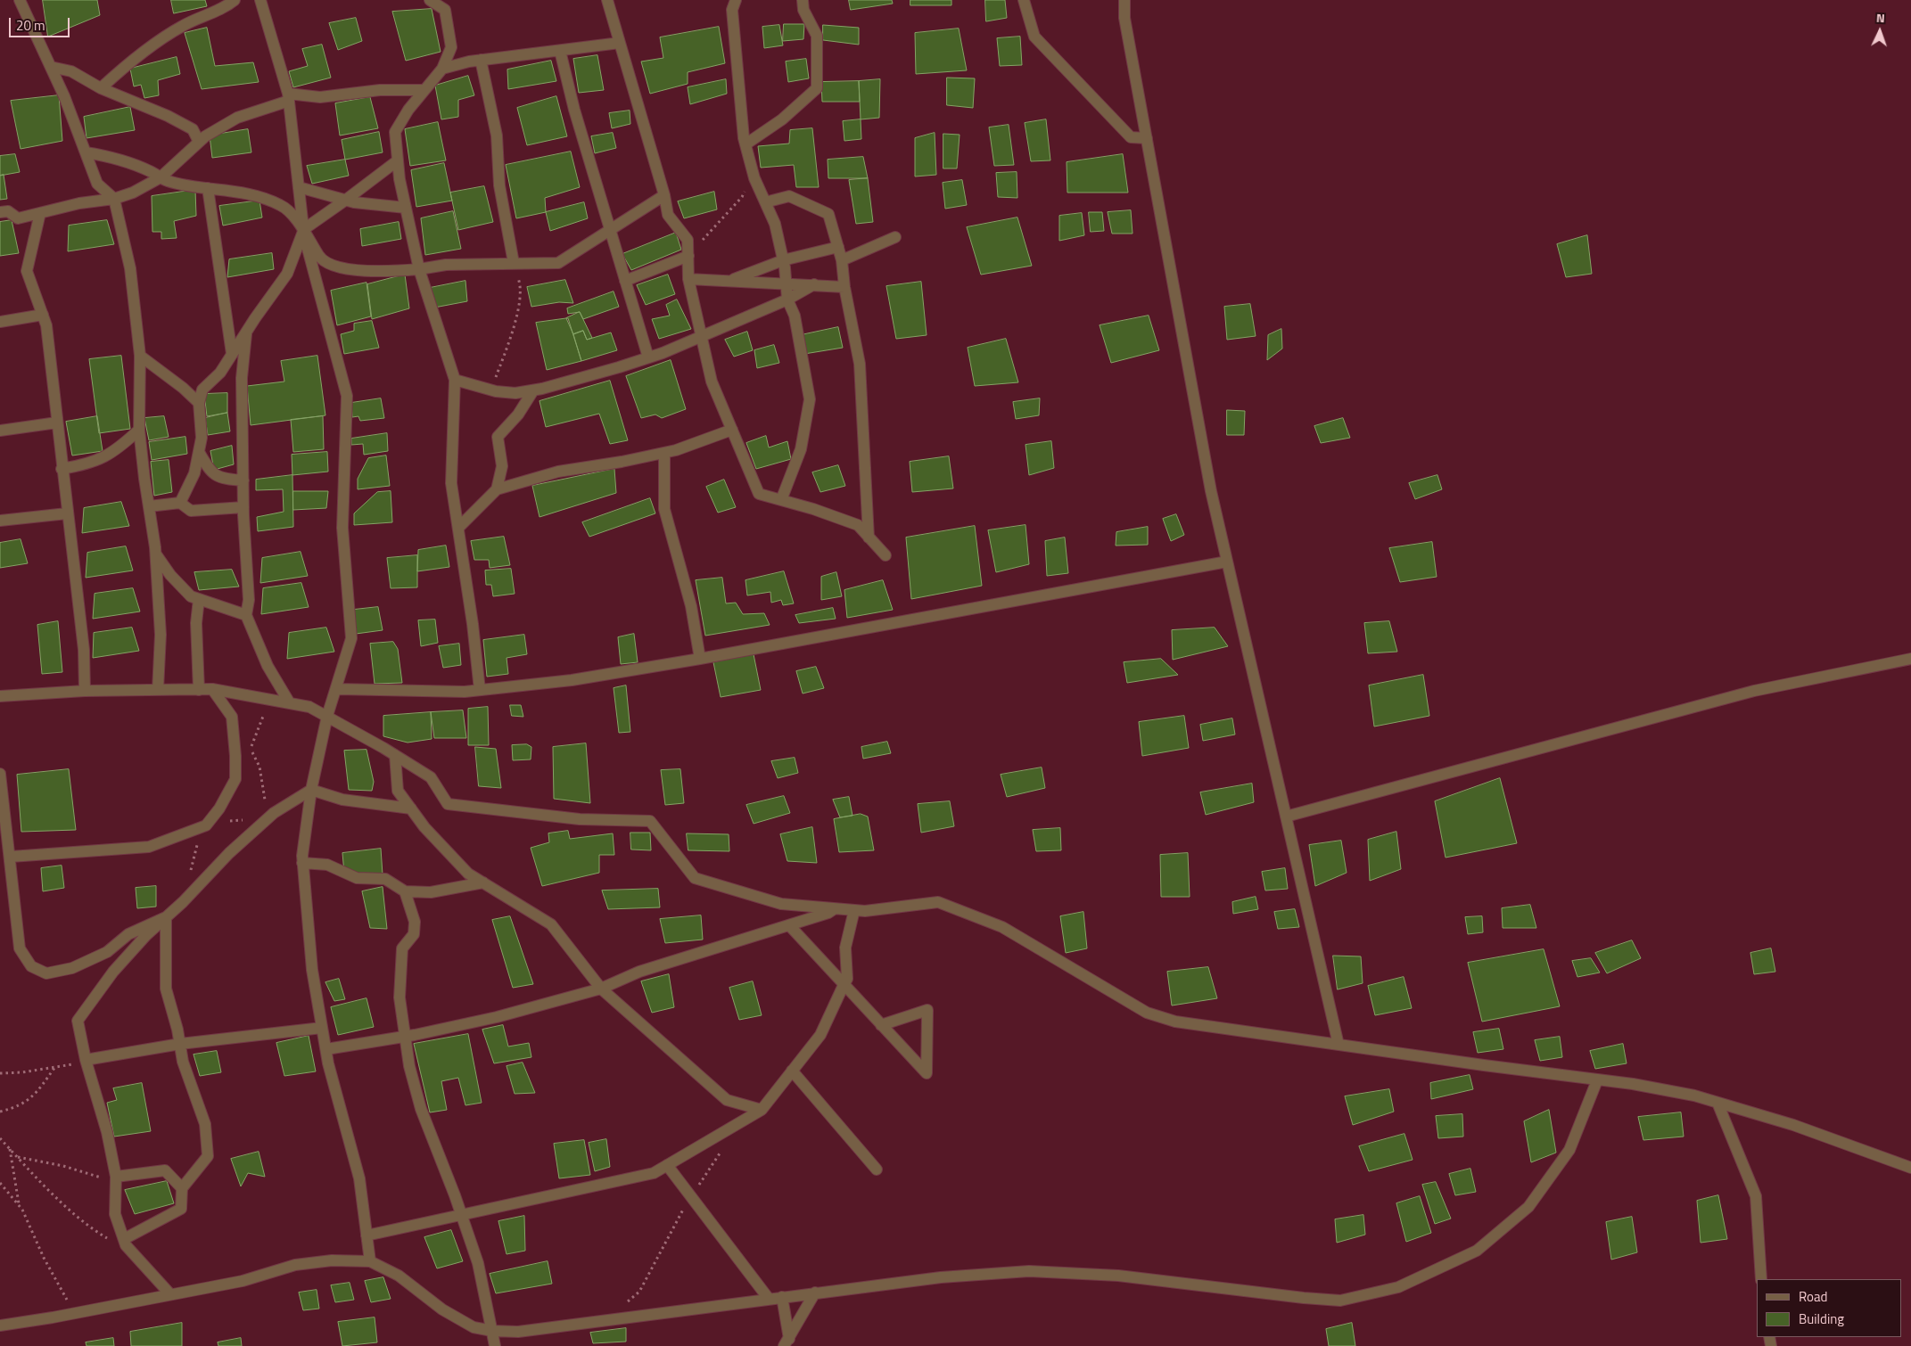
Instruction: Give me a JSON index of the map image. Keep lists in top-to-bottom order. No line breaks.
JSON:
{"legend":["Road","Building"],"scale_bar":"20 m","north":"top"}
